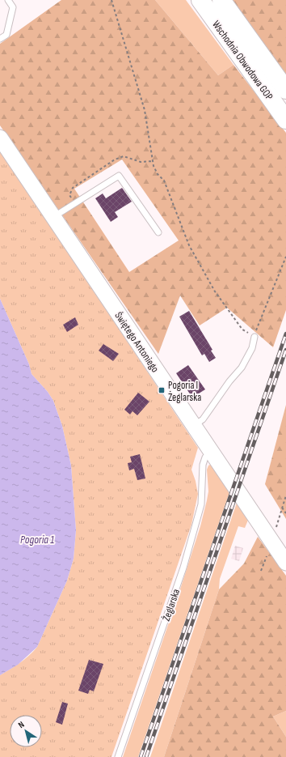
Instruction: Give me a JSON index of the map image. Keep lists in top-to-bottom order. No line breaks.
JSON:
{"streets":{"highway":["Wschodnia Obwodowa GOP"],"street":["Świętego Antoniego"],"lane":["Żeglarska"]},"crossings":[["Świętego Antoniego","Żeglarska"]],"water":["Pogoria 1"],"places":{"transit":["Pogoria I Żeglarska"]},"north":"top left"}
